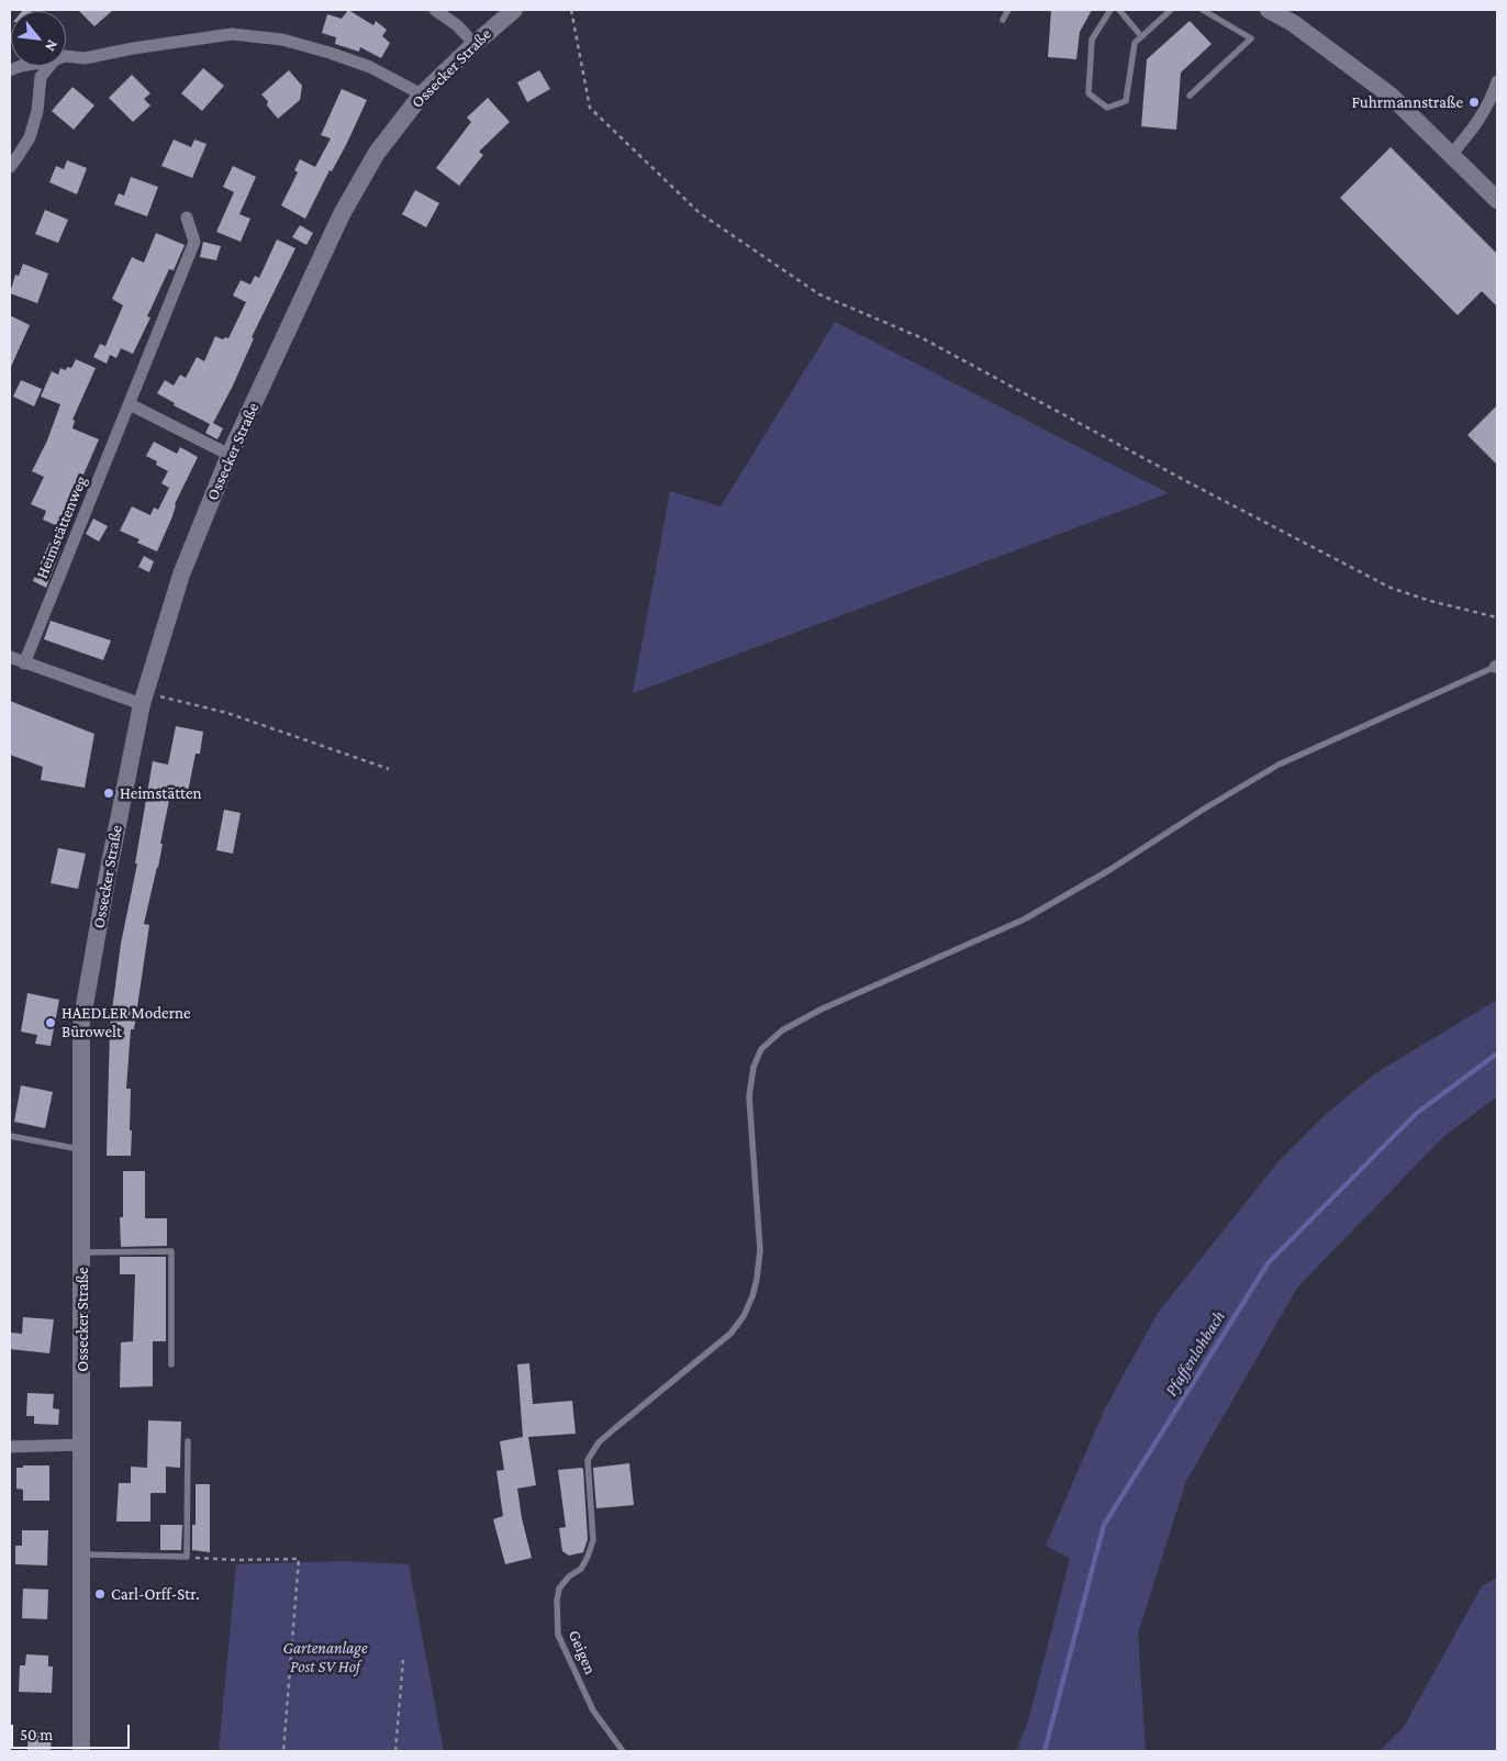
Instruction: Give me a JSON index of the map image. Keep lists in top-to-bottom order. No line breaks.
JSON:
{"streets":{"street":["Ossecker Straße","Heimstättenweg"],"lane":["Geigen"]},"water":["Pfaffenlohbach"],"parks":["Gartenanlage Post SV Hof"],"places":["Fuhrmannstraße","Heimstätten","HAEDLER Moderne Bürowelt","Carl-Orff-Str."],"scale_bar":"50 m","north":"bottom right"}
